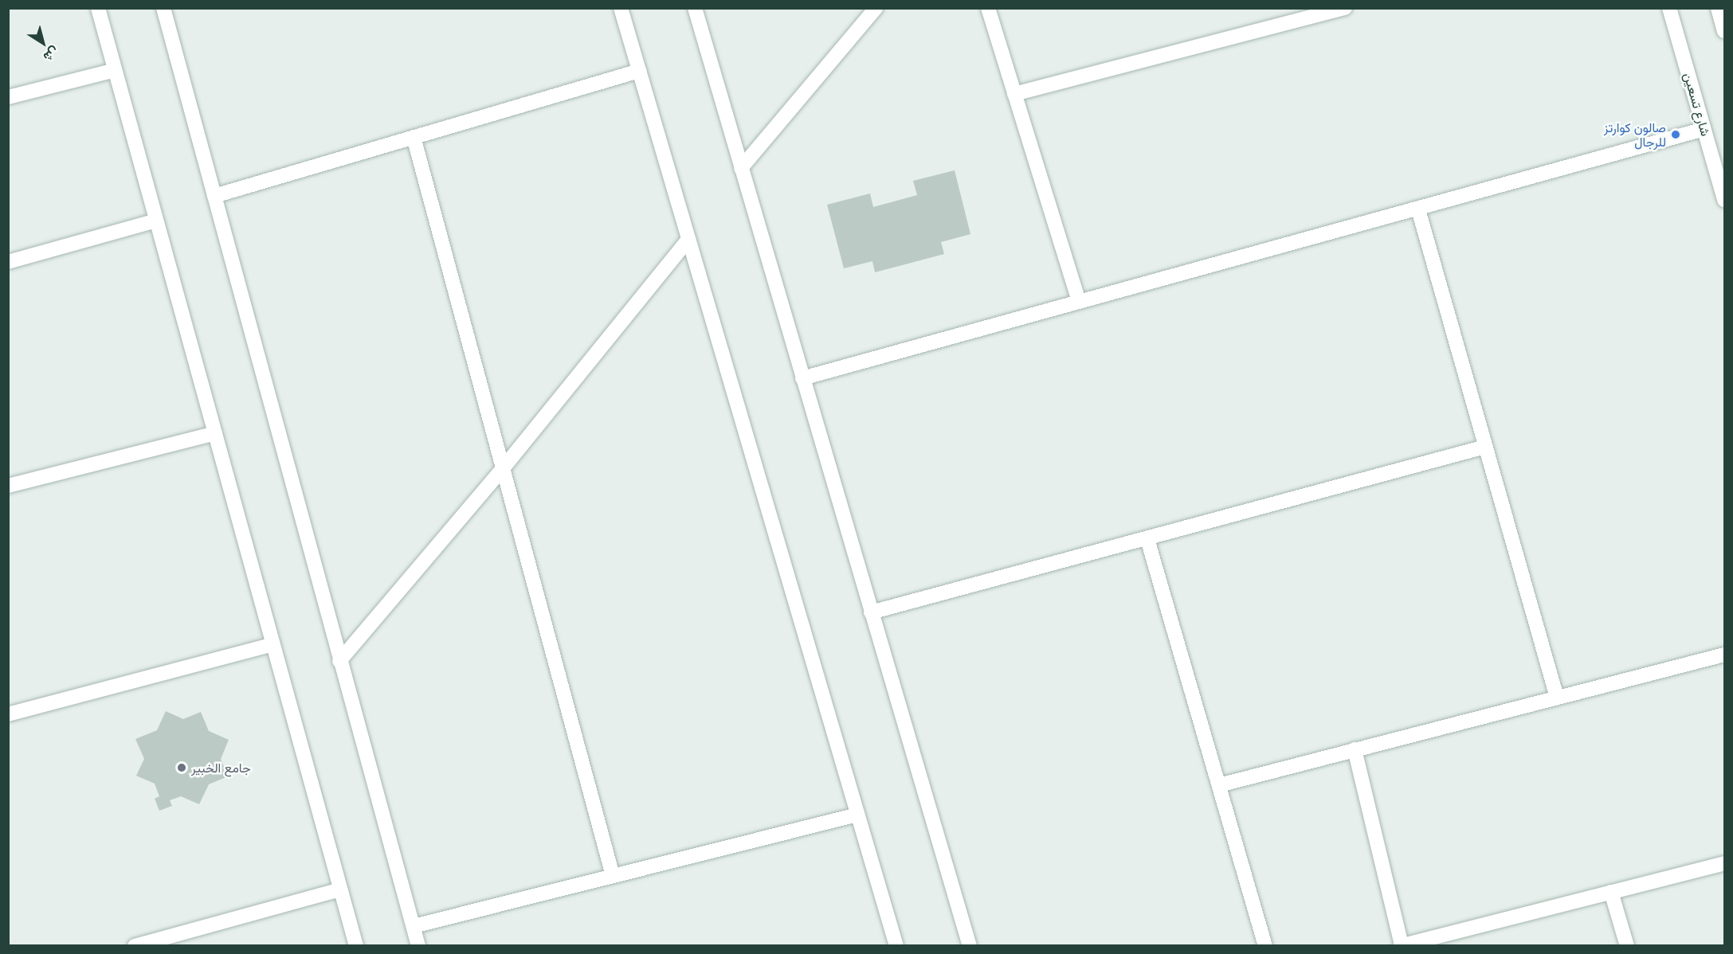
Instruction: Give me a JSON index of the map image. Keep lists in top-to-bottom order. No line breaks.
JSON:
{"streets":{"street":["شارع تسعين"]},"places":["صالون كوارتز للرجال","جامع الخبير"],"north":"bottom right"}
